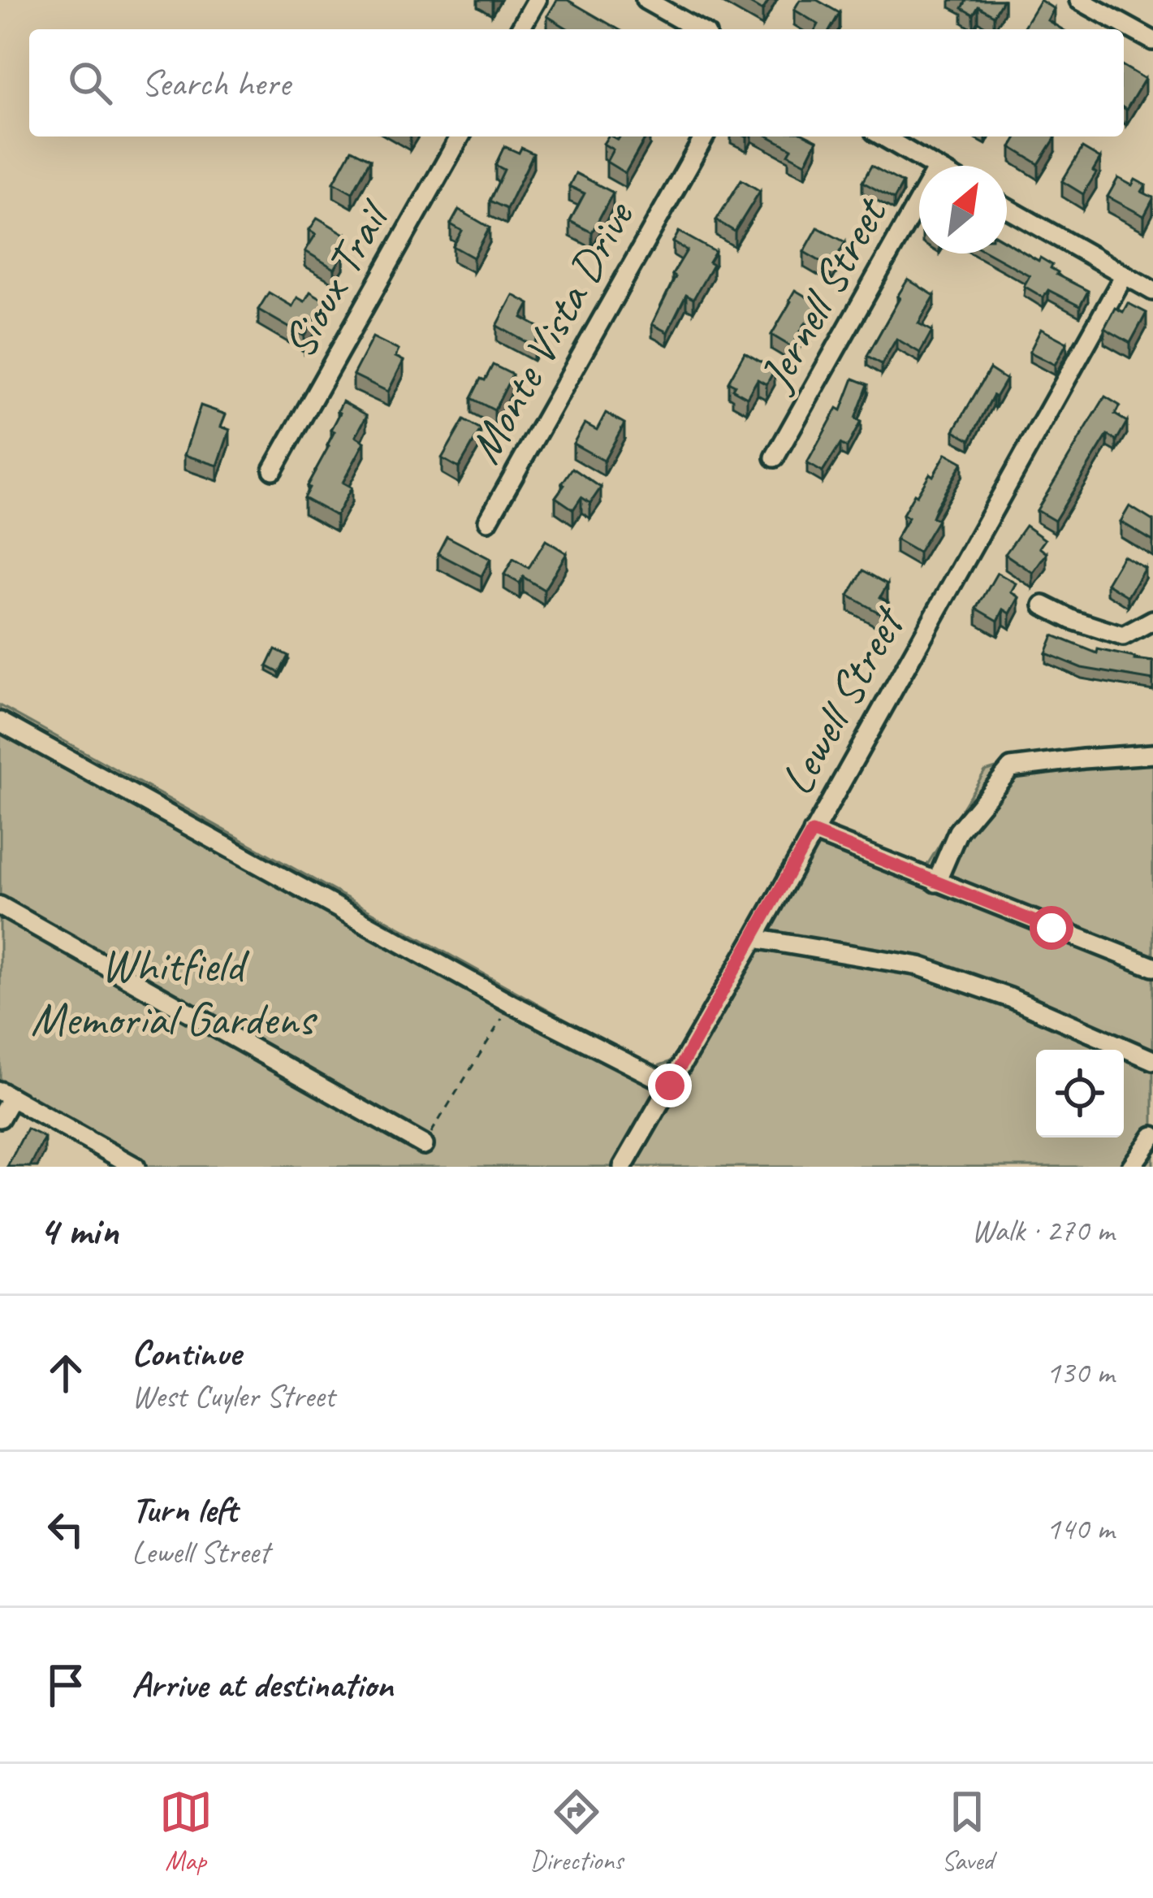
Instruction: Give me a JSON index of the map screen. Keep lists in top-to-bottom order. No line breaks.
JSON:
{"streets":{"street":["Sioux Trail","Jernell Street","Monte Vista Drive","Lewell Street"]},"parks":["Whitfield Memorial Gardens"],"north":"top right","page":{"search":"Search here","heading":["4 min","Walk · 270 m"],"list":[["Continue","West Cuyler Street","130 m"],["Turn left","Lewell Street","140 m"],"Arrive at destination"],"nav":["Map","Directions","Saved"]}}
